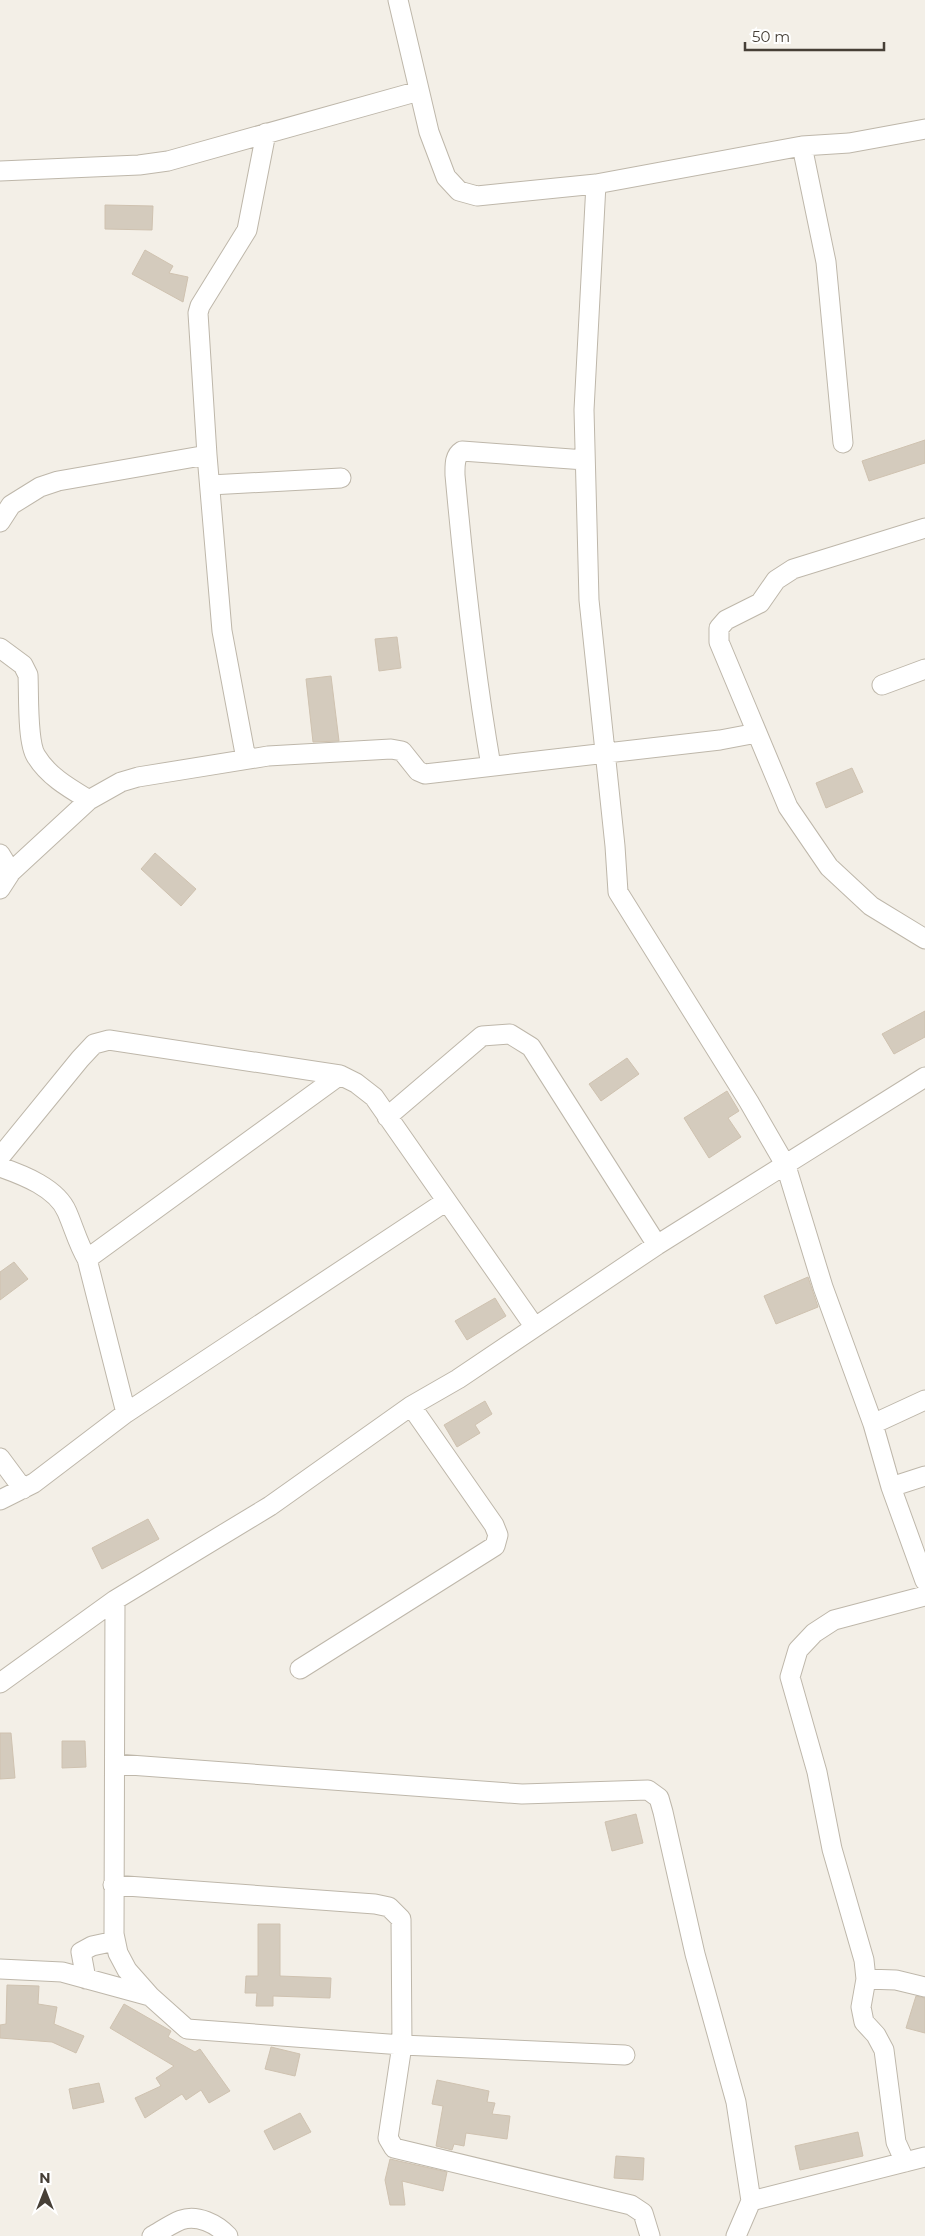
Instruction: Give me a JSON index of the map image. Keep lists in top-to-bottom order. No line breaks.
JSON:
{"scale_bar":"50 m","north":"top"}
